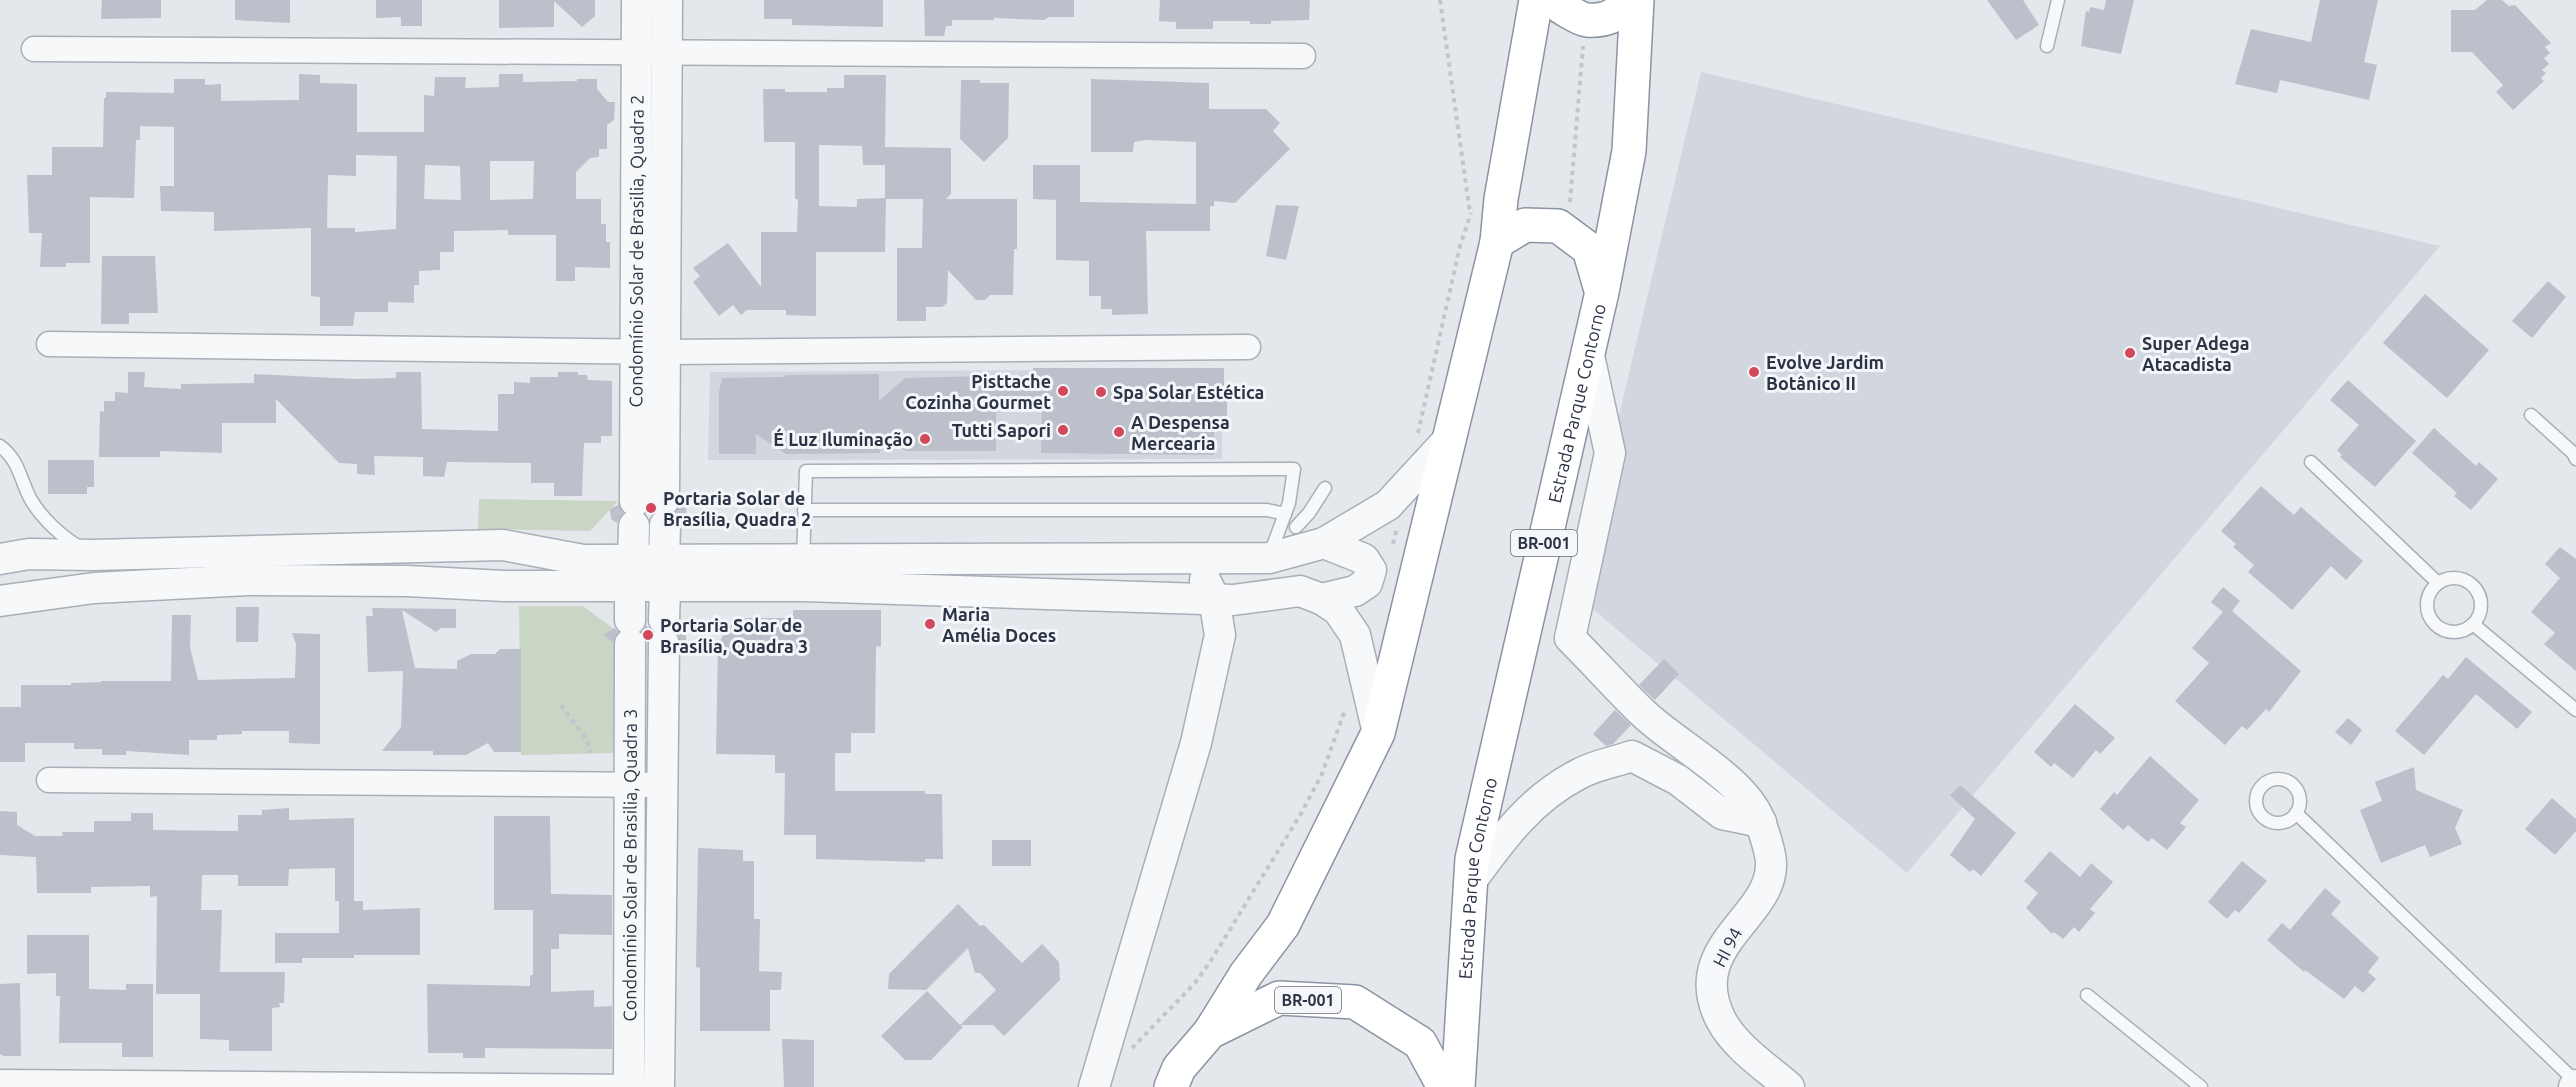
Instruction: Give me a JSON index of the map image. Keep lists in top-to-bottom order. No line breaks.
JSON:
{"streets":{"highway":["Estrada Parque Contorno","BR-001"],"street":["Condomínio Solar de Brasilia, Quadra 2","Condomínio Solar de Brasilia, Quadra 3","HI 94"]},"crossings":[["Condomínio Solar de Brasilia, Quadra 2","Condomínio Solar de Brasilia, Quadra 3"],["Estrada Parque Contorno","HI 94"]],"places":["Super Adega Atacadista","Evolve Jardim Botânico II","Pisttache Cozinha Gourmet","Spa Solar Estética","Tutti Sapori","A Despensa Mercearia","É Luz Iluminação","Portaria Solar de Brasília, Quadra 2","Maria Amélia Doces","Portaria Solar de Brasília, Quadra 3"]}
